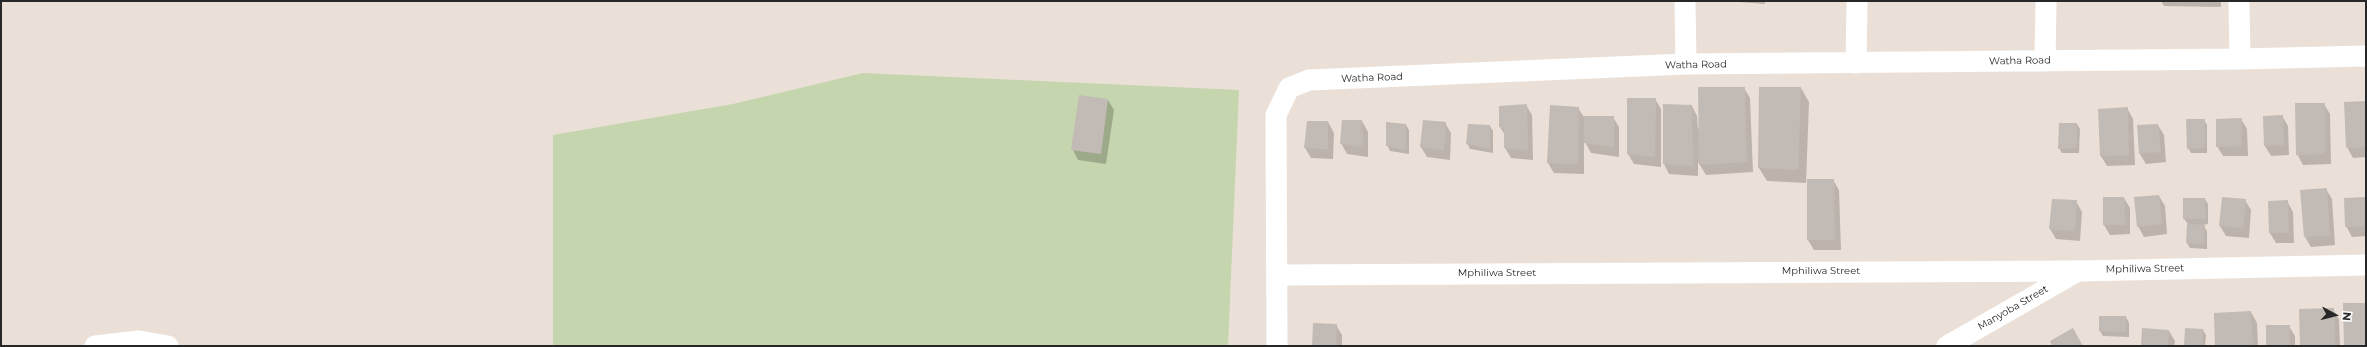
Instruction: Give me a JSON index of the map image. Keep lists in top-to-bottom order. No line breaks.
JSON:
{"streets":{"street":["Watha Road","Mphiliwa Street","Manyoba Street"]},"crossings":[["Watha Road","Mphiliwa Street"],["Mphiliwa Street","Manyoba Street"]],"north":"right"}
